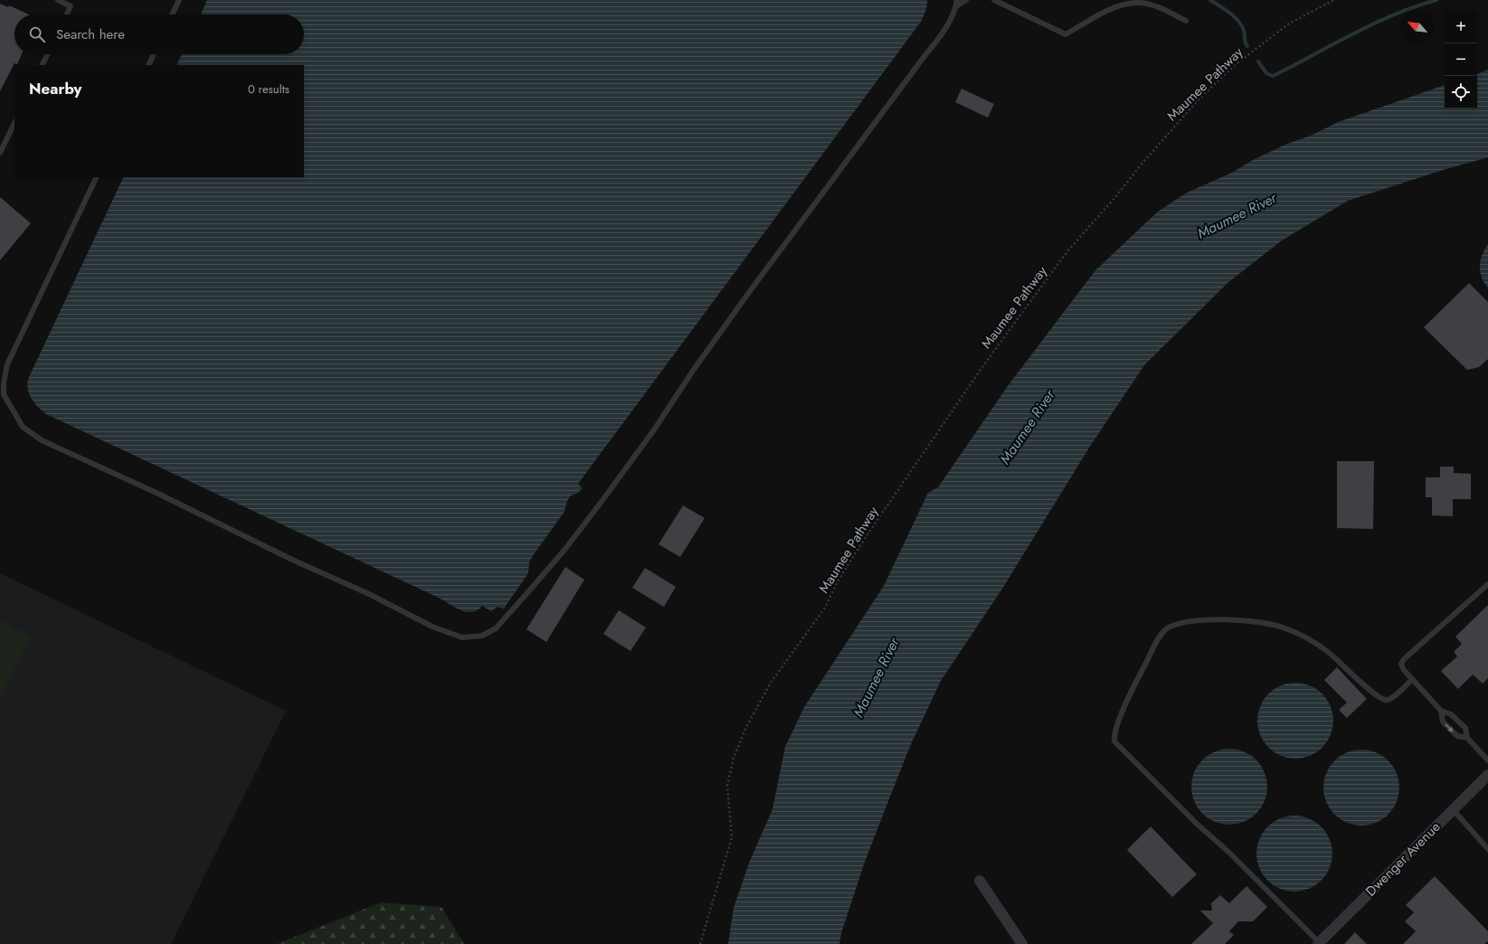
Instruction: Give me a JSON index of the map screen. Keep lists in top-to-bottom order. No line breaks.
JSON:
{"streets":{"street":["Dwenger Avenue"],"path":["Maumee Pathway"]},"water":["Maumee River"],"north":"top left","page":{"map_buttons":["+","−"],"search":"Search here","heading":["Nearby","0 results"]}}
